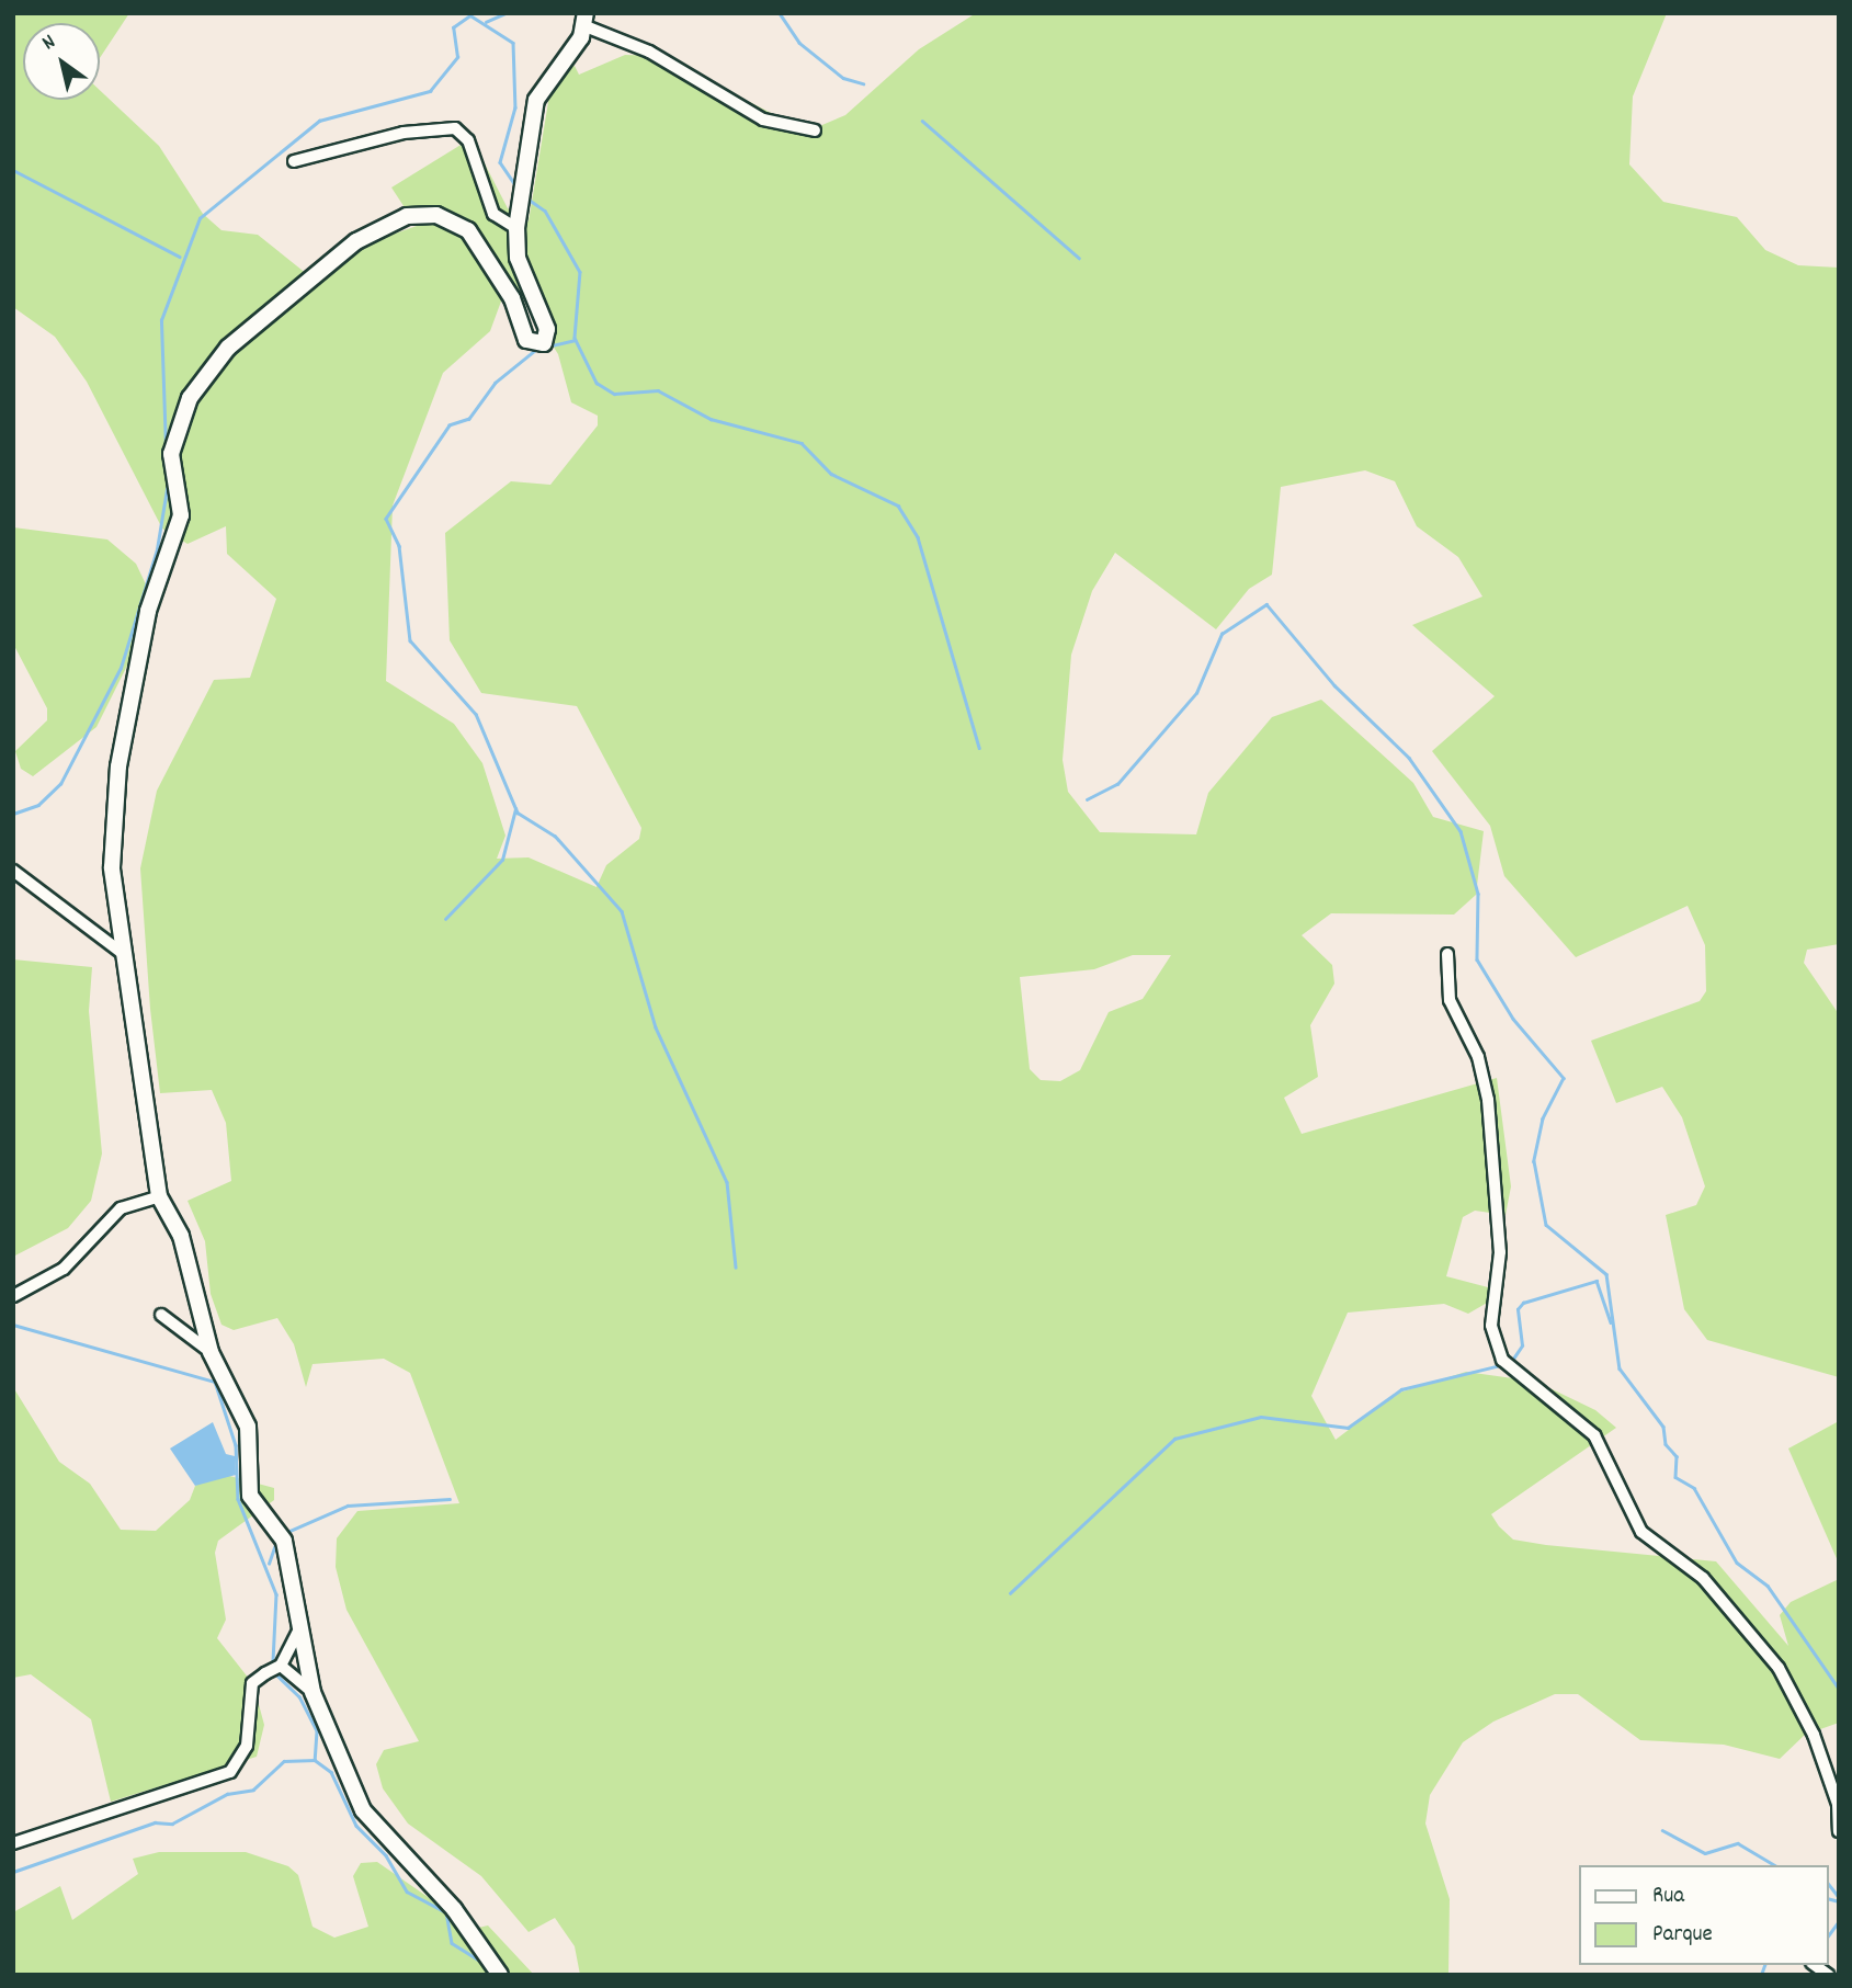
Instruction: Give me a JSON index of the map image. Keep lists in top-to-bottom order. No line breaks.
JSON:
{"legend":["Rua","Parque"],"north":"top left"}
